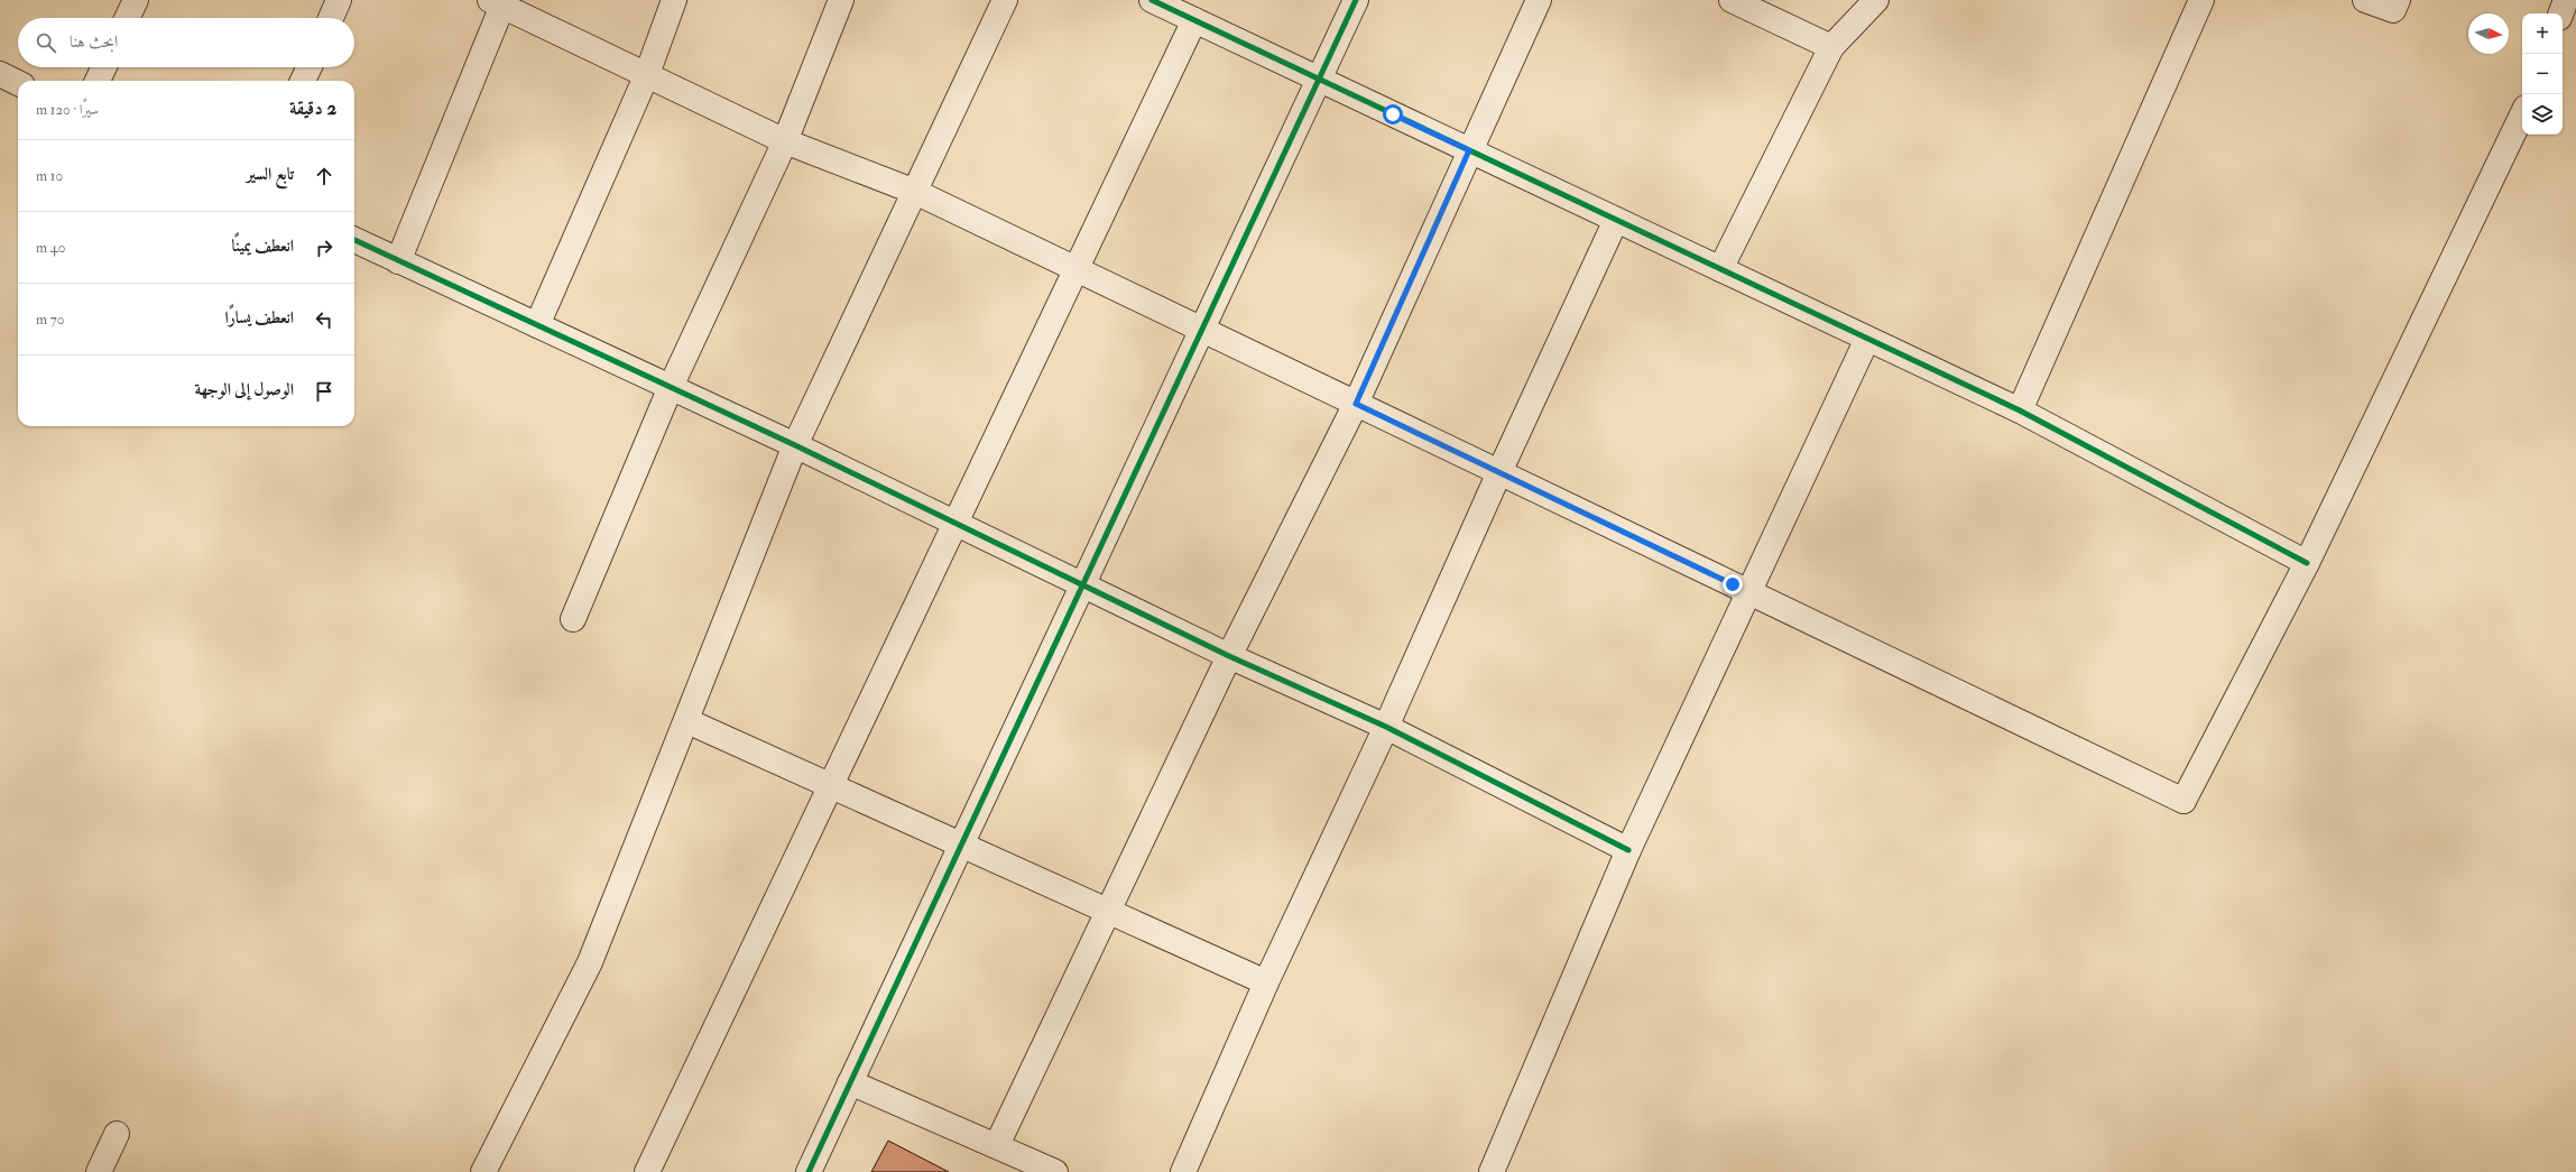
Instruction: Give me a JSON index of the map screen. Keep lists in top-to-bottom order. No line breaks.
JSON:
{"north":"right","page":{"map_buttons":["+","−"],"search":"ابحث هنا","heading":["2 دقيقة","سيرًا · 120 m"],"list":[["تابع السير","10 m"],["انعطف يمينًا","40 m"],["انعطف يسارًا","70 m"],"الوصول إلى الوجهة"]}}
